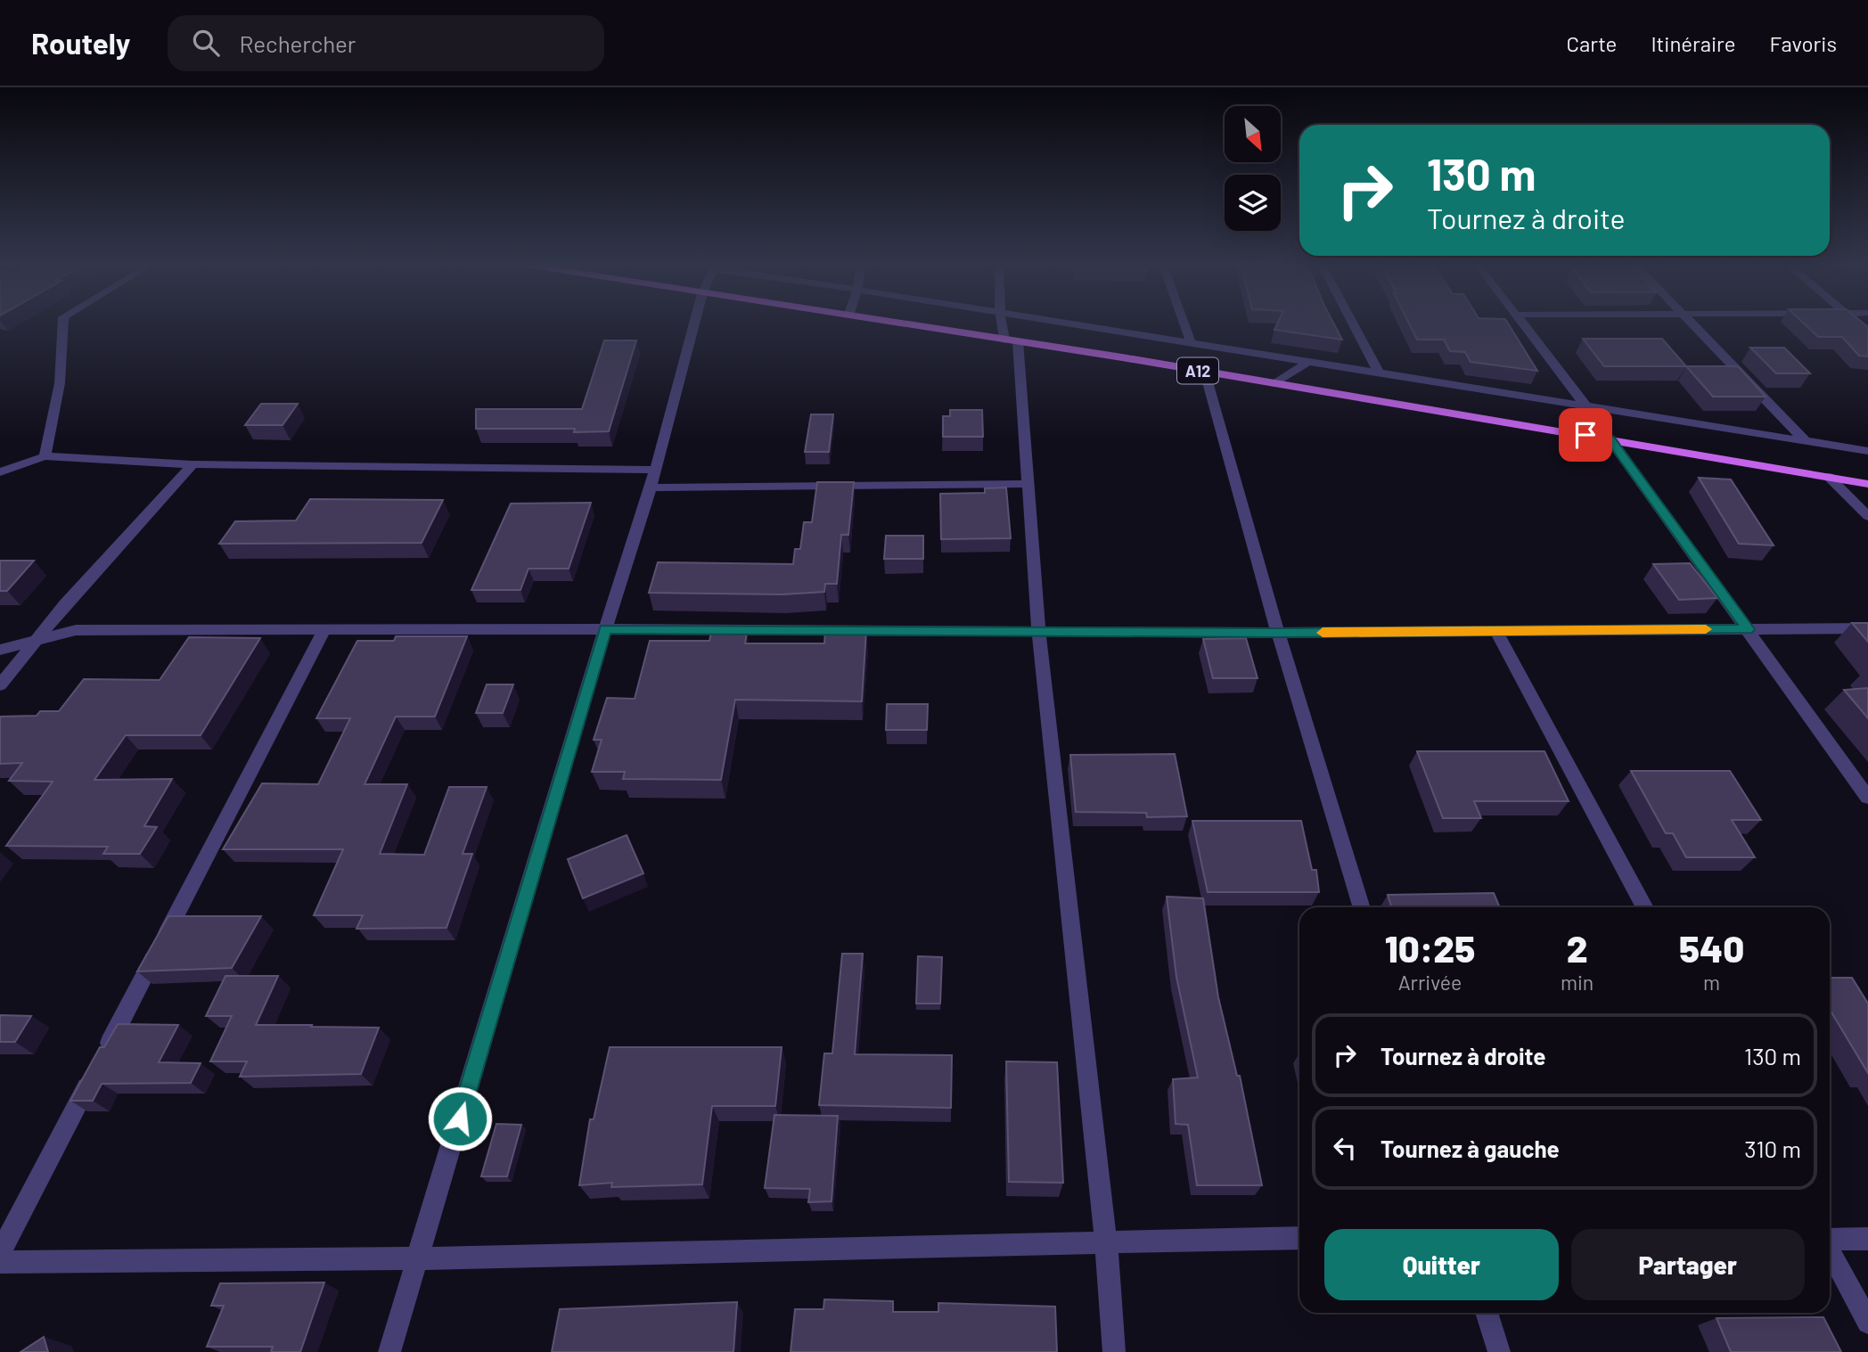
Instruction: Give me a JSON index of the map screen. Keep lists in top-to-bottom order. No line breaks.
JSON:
{"streets":{"main road":["A12"]},"north":"bottom right","page":{"header":"Routely","search":"Rechercher","nav":["Carte","Itinéraire","Favoris"],"turn":["130 m","Tournez à droite"],"eta":["10:25","Arrivée","2","min","540","m"],"list":[{"name":"Tournez à droite","value":"130 m"},{"name":"Tournez à gauche","value":"310 m"}],"buttons":["Quitter","Partager"]}}
